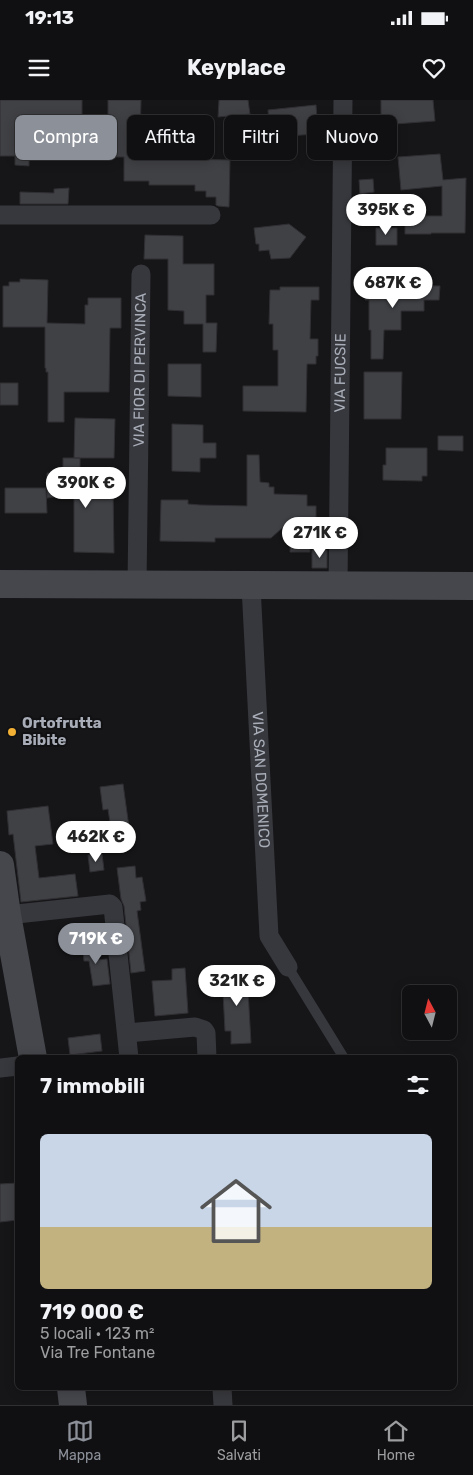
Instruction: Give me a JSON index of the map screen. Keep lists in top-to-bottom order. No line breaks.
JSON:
{"streets":{"street":["VIA FIOR DI PERVINCA","VIA FUCSIE","VIA SAN DOMENICO"]},"places":["Ortofrutta Bibite"],"north":"top","page":{"status":"19:13","header":"Keyplace","chip":["Compra","Affitta","Filtri","Nuovo"],"price":["395K €","687K €","390K €","271K €","462K €","719K €","321K €"],"heading":"7 immobili","list":[{"name":"719 000 €","note":"5 locali · 123 m² · Via Tre Fontane"}],"tabs":["Mappa","Salvati","Home"]}}
